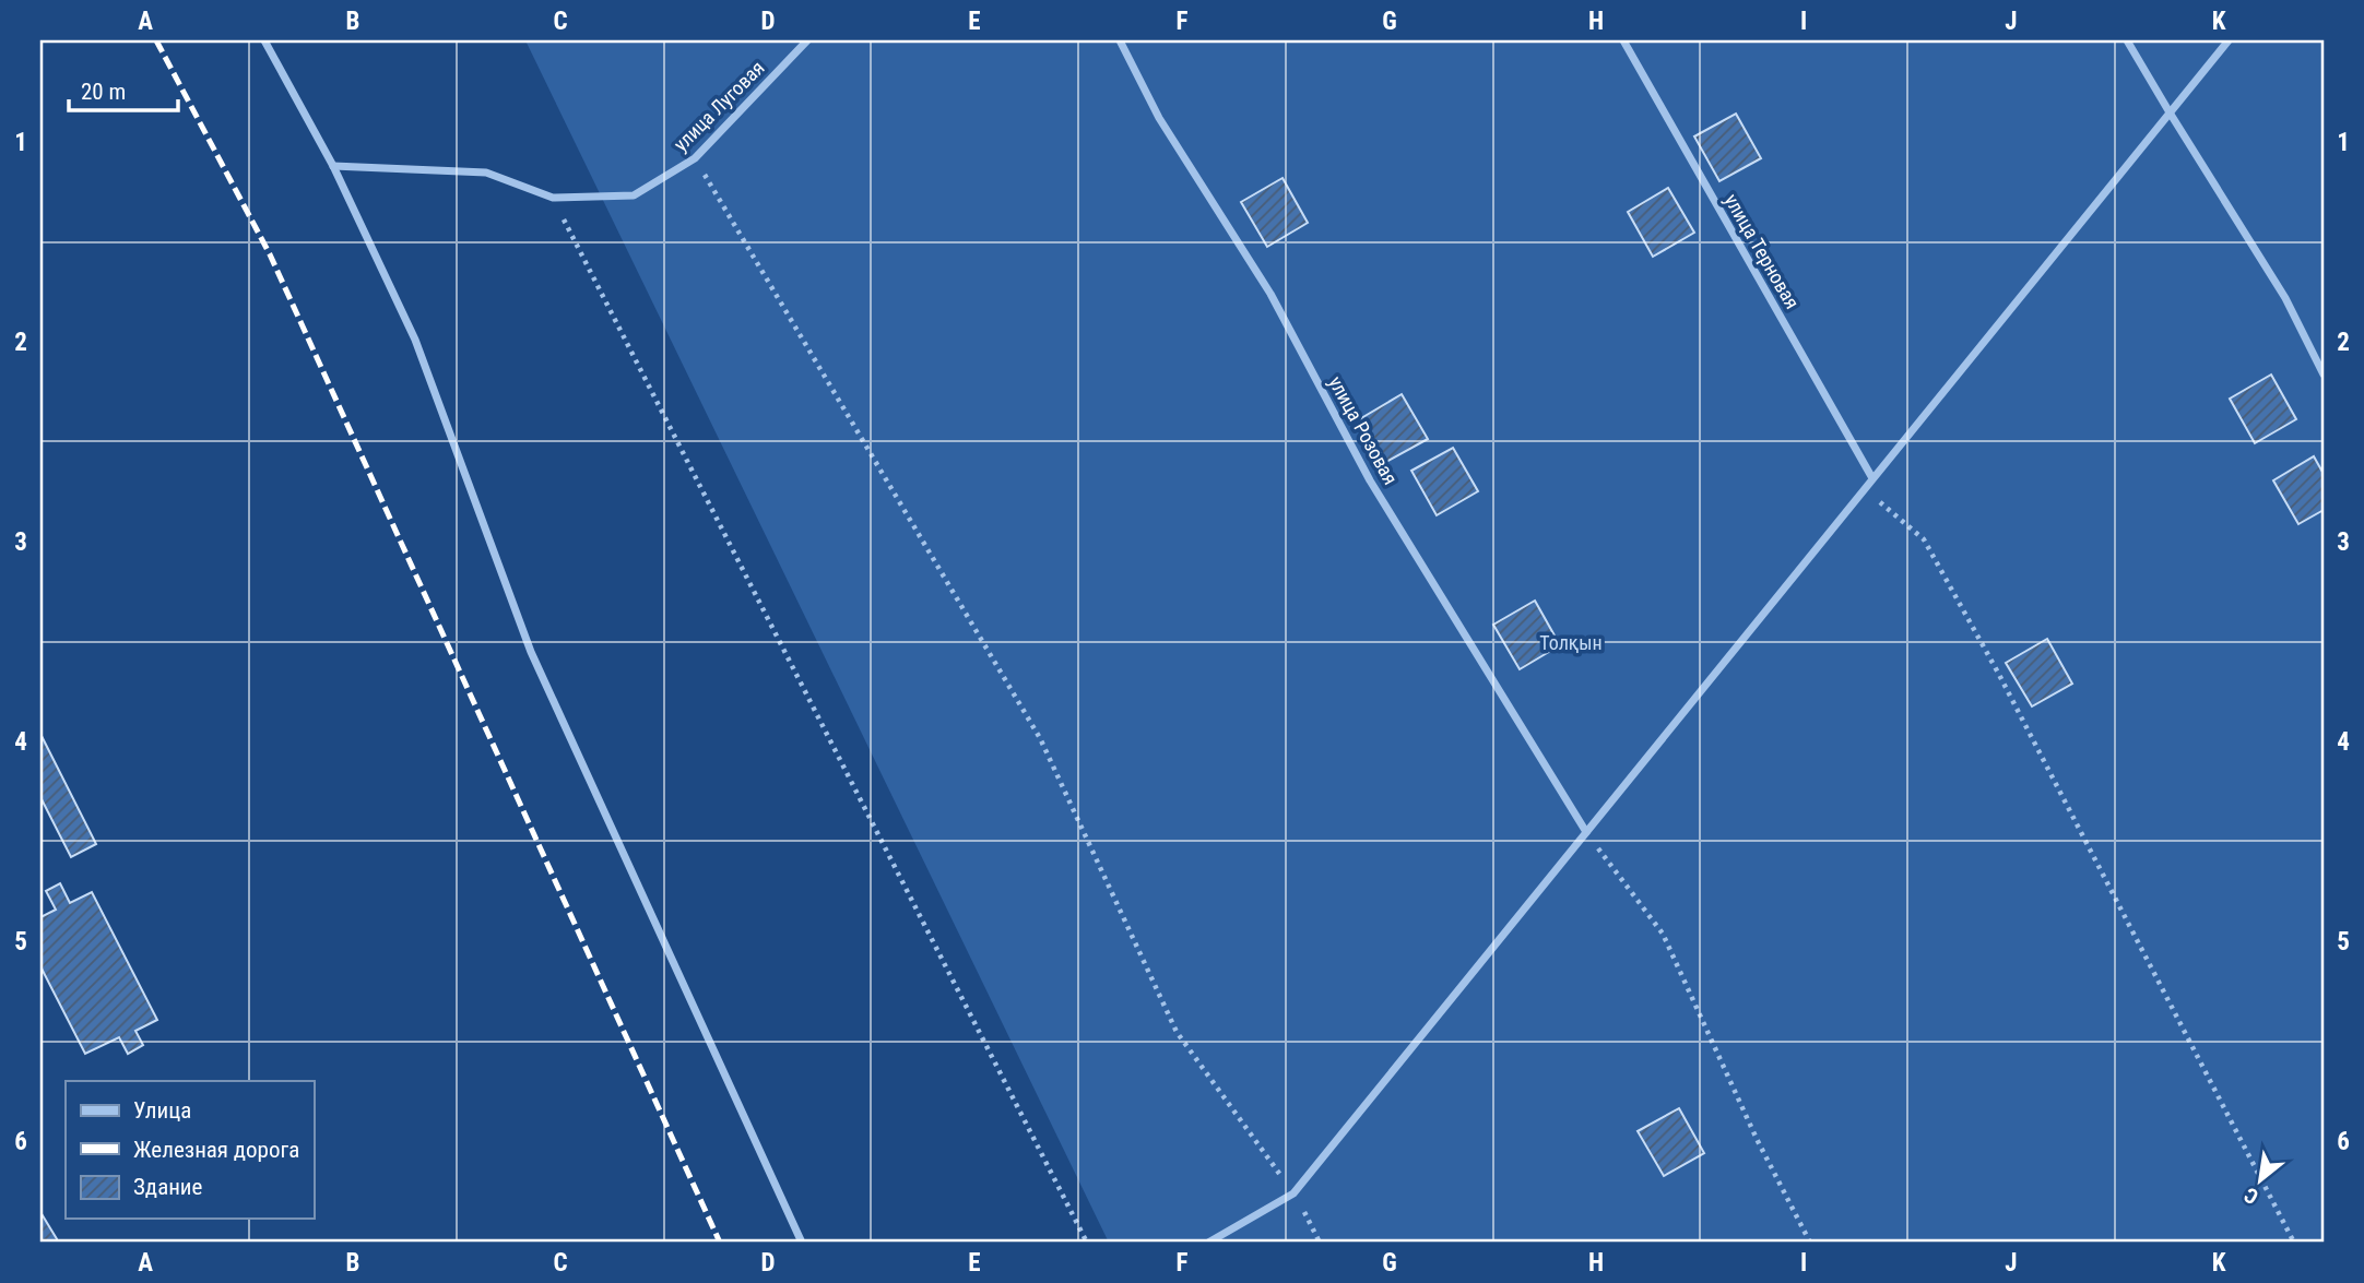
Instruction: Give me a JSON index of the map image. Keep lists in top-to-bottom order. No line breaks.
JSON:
{"streets":{"street":["улица Луговая","улица Терновая","улица Розовая"]},"parks":["Толқын"],"legend":["Улица","Железная дорога","Здание"],"scale_bar":"20 m","north":"bottom left","grid":{"columns":["A","B","C","D","E","F","G","H","I","J","K"],"rows":["1","2","3","4","5","6"]}}
